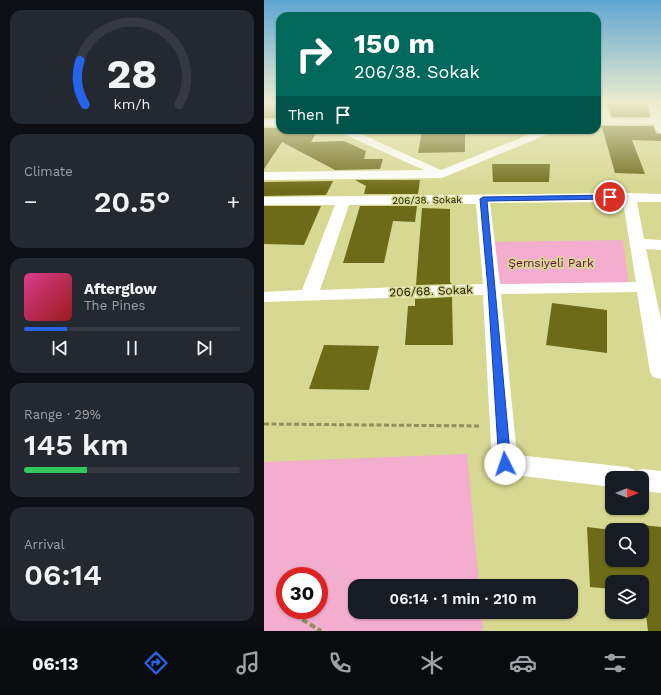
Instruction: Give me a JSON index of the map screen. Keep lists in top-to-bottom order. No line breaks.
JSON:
{"streets":{"street":["206/38. Sokak","206/68. Sokak"]},"parks":["Şemsiyeli Park"],"north":"right","page":{"turn":["150 m","206/38. Sokak"],"then":"Then","tile":["Climate",["Range · 29%","145 km"],["Arrival","06:14"]],"heat":["−","20.5°","+"],"song":["Afterglow","The Pines"],"limit":"30","trip":"06:14 · 1 min · 210 m","tabs":"06:13","gauge":["28","km/h"]}}
